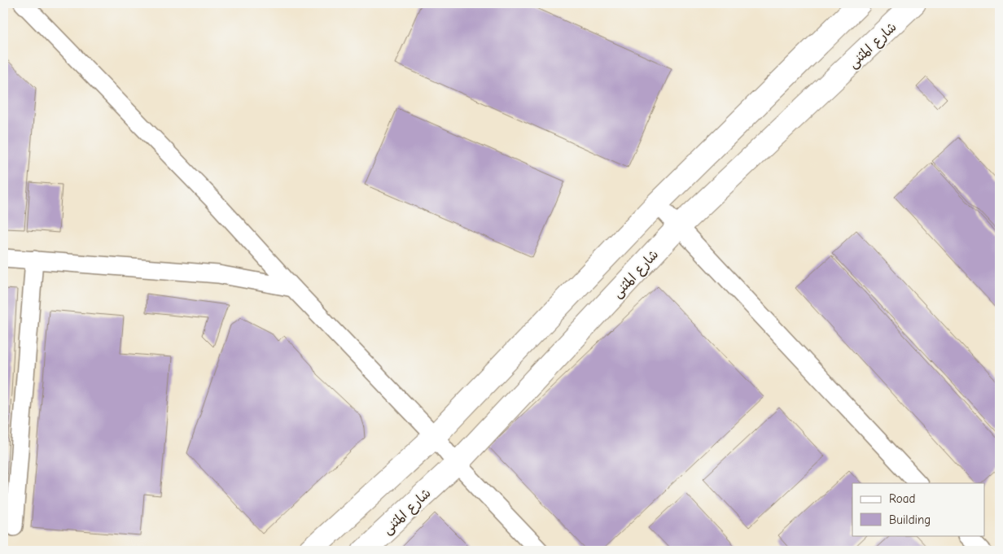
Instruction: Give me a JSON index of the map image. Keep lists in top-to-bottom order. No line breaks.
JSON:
{"streets":{"street":["شارع المثنى"]},"legend":["Road","Building"]}
